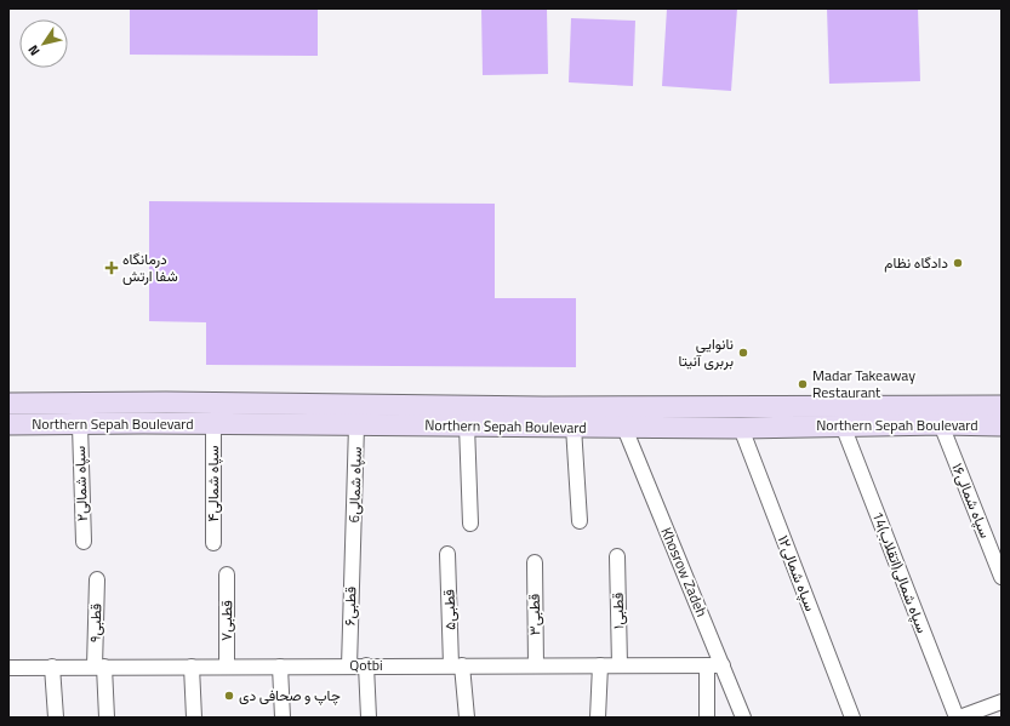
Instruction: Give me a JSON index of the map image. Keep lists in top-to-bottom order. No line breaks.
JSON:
{"streets":{"main road":["Northern Sepah Boulevard"],"street":["سپاه شمالی۲","سپاه شمالی۴","6سپاه شمالی","سپاه شمالی۱۶","Khosrow Zadeh","14سپاه شمالی(اتقلاب)","سپاه شمالی۱۲","قطبی۶","قطبی۵","قطبی۱","قطبی۳","قطبی۷","قطبی۹","Qotbi"]},"crossings":[["Northern Sepah Boulevard","سپاه شمالی۲"],["Northern Sepah Boulevard","سپاه شمالی۴"],["Northern Sepah Boulevard","6سپاه شمالی"],["Northern Sepah Boulevard","سپاه شمالی۱۶"],["Northern Sepah Boulevard","Khosrow Zadeh"],["Northern Sepah Boulevard","14سپاه شمالی(اتقلاب)"],["Northern Sepah Boulevard","سپاه شمالی۱۲"],["6سپاه شمالی","قطبی۶"],["Khosrow Zadeh","Qotbi"],["قطبی۶","Qotbi"],["قطبی۵","Qotbi"],["قطبی۱","Qotbi"],["قطبی۳","Qotbi"],["قطبی۷","Qotbi"],["قطبی۹","Qotbi"]],"places":{"other":["دادگاه نظام","نانوایی بربری آنیتا","Madar Takeaway Restaurant","چاپ و صحافی دی"],"health":["درمانگاه شفا ارتش"]},"north":"bottom left"}
